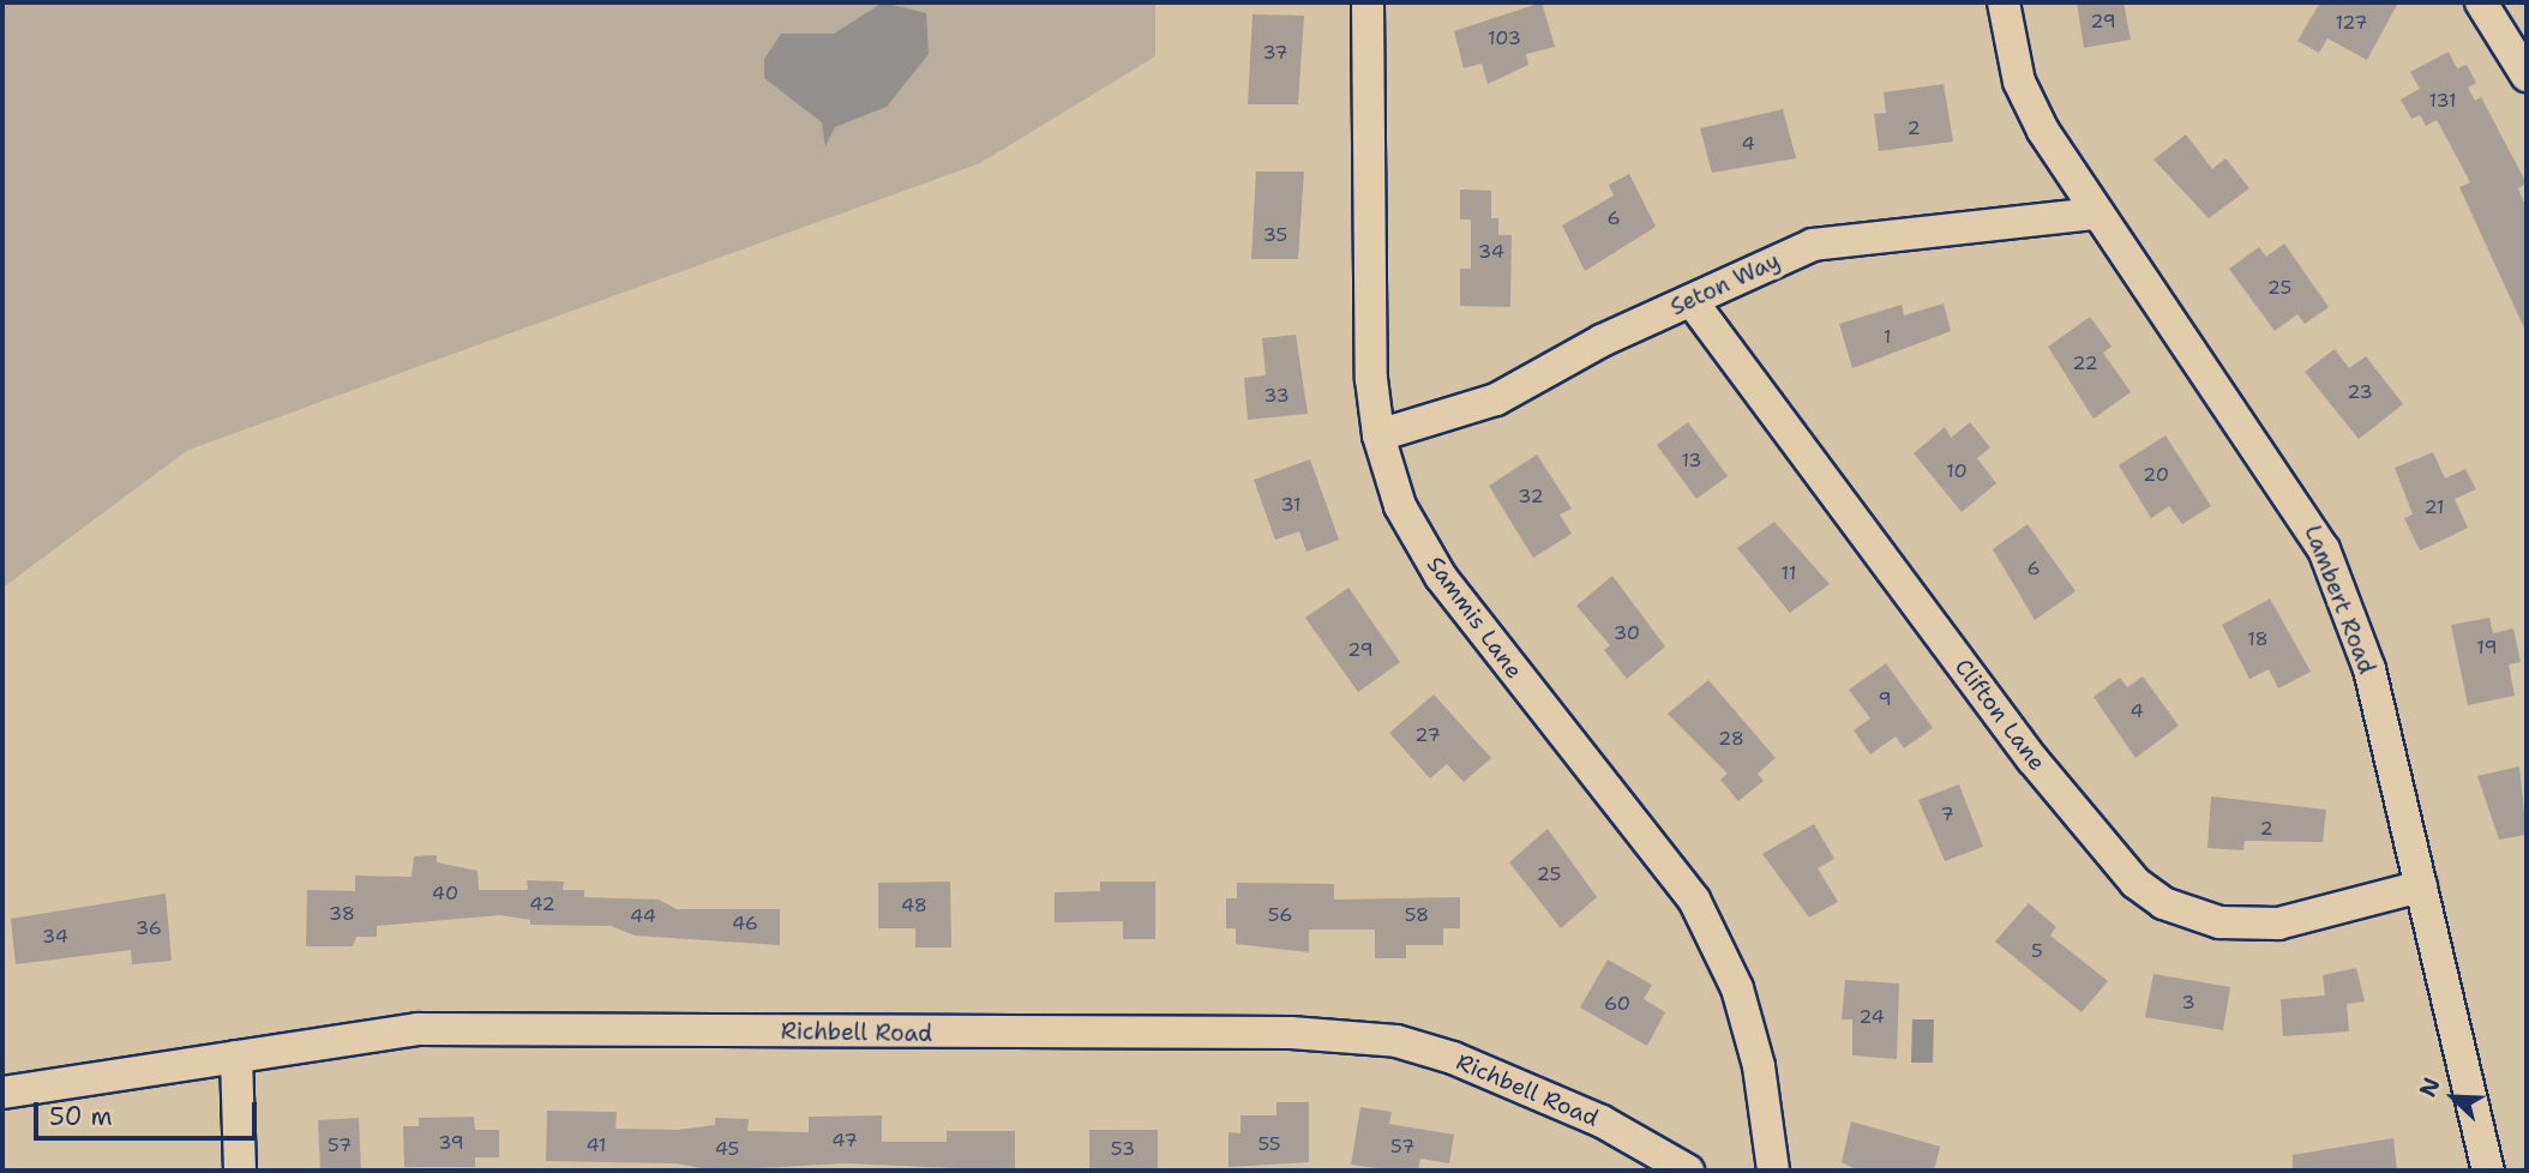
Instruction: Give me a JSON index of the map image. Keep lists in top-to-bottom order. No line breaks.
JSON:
{"streets":{"street":["Seton Way","Lambert Road","Sammis Lane","Clifton Lane","Richbell Road"]},"crossings":[["Seton Way","Lambert Road"],["Seton Way","Sammis Lane"],["Seton Way","Clifton Lane"],["Lambert Road","Clifton Lane"]],"house_numbers":["29","127","103","37","131","2","4","6","35","34","25","1","22","23","33","13","10","20","32","31","21","6","11","30","18","19","29","9","4","27","28","7","2","25","40","42","48","38","56","58","44","46","36","34","5","3","60","24","47","39","55","57","41","57","45","53"],"scale_bar":"50 m","north":"top left"}
